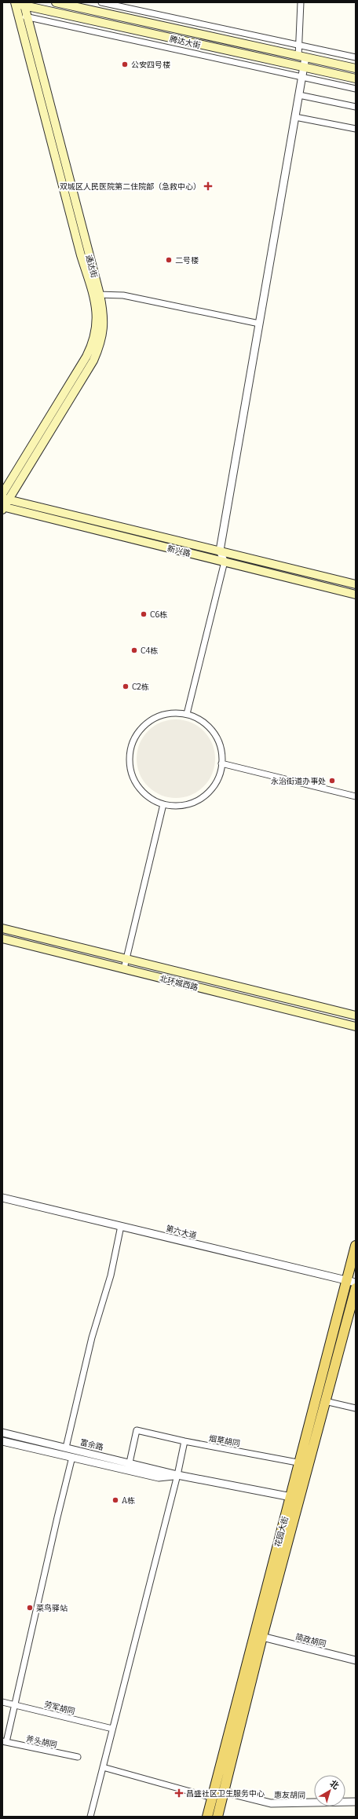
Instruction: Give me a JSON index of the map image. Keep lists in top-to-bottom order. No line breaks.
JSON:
{"streets":{"main road":["腾达大街","通达街","新兴路","北环城西路","花园大街"],"street":["第六大道","烟草胡同","富余路","简政胡同","劳军胡同","斧头胡同","惠友胡同"]},"crossings":[["腾达大街","通达街"],["通达街","新兴路"],["第六大道","花园大街"],["烟草胡同","富余路"],["烟草胡同","花园大街"],["富余路","花园大街"],["花园大街","简政胡同"],["花园大街","惠友胡同"]],"places":{"other":["公安四号楼","二号楼","C6栋","C4栋","C2栋","永治街道办事处","A栋","菜鸟驿站"],"health":["双城区人民医院第二住院部（急救中心）","昌盛社区卫生服务中心"]},"north":"top right"}
